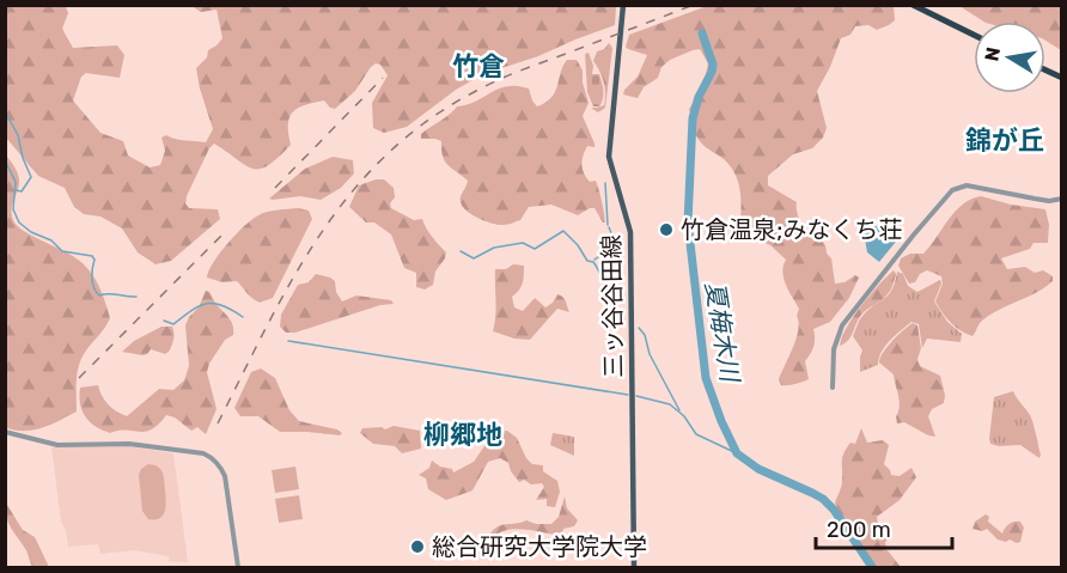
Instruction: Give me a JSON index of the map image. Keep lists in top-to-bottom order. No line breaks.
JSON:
{"streets":{"main road":["三ッ谷谷田線"]},"districts":["竹倉","錦が丘","柳郷地"],"water":["夏梅木川"],"places":["竹倉温泉;みなくち荘","総合研究大学院大学"],"scale_bar":"200 m","north":"left"}
